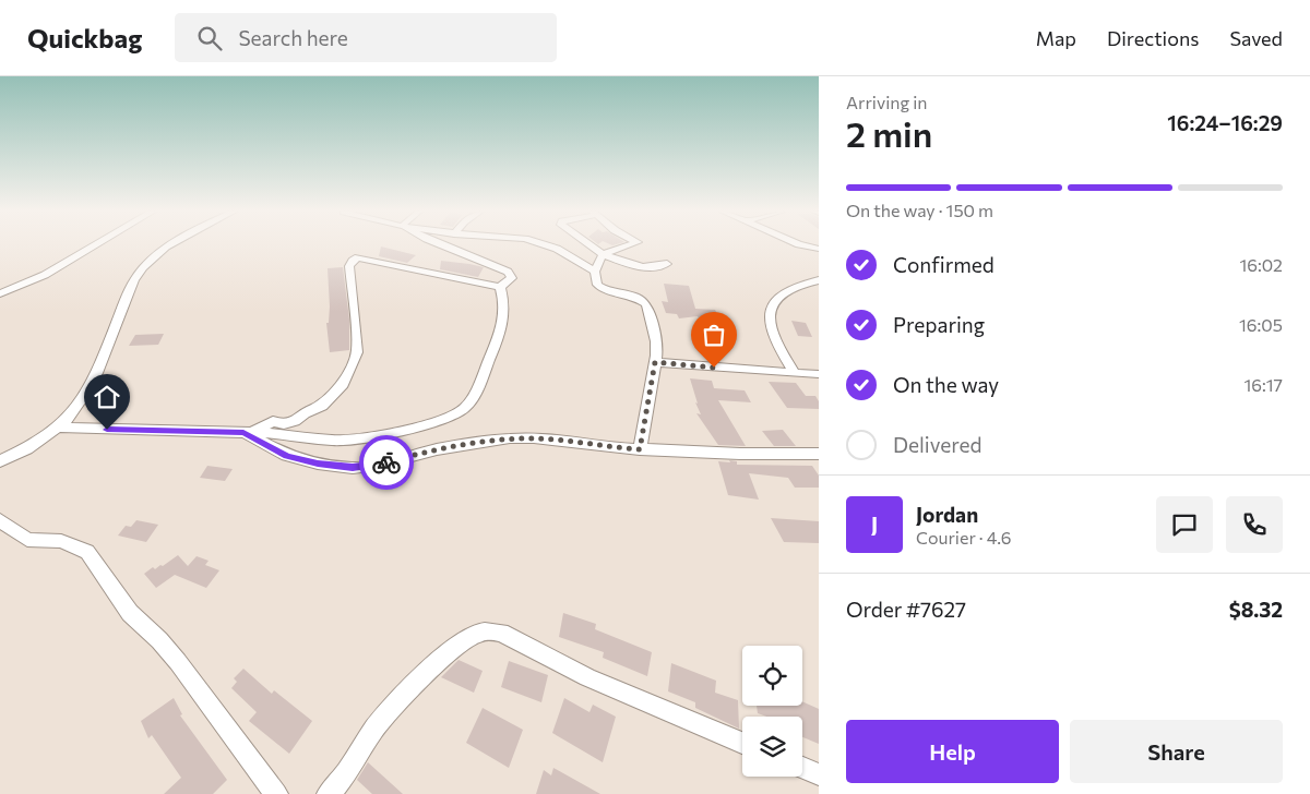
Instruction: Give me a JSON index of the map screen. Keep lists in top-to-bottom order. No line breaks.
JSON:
{"page":{"header":"Quickbag","search":"Search here","nav":["Map","Directions","Saved"],"heading":["2 min","Arriving in","16:24–16:29"],"panel":["Jordan","Courier · 4.6","Order #7627","$8.32"],"bar":"On the way · 150 m","list":[["Confirmed","16:02"],["Preparing","16:05"],["On the way","16:17"],"Delivered"],"round":"J","buttons":["Help","Share"]}}
